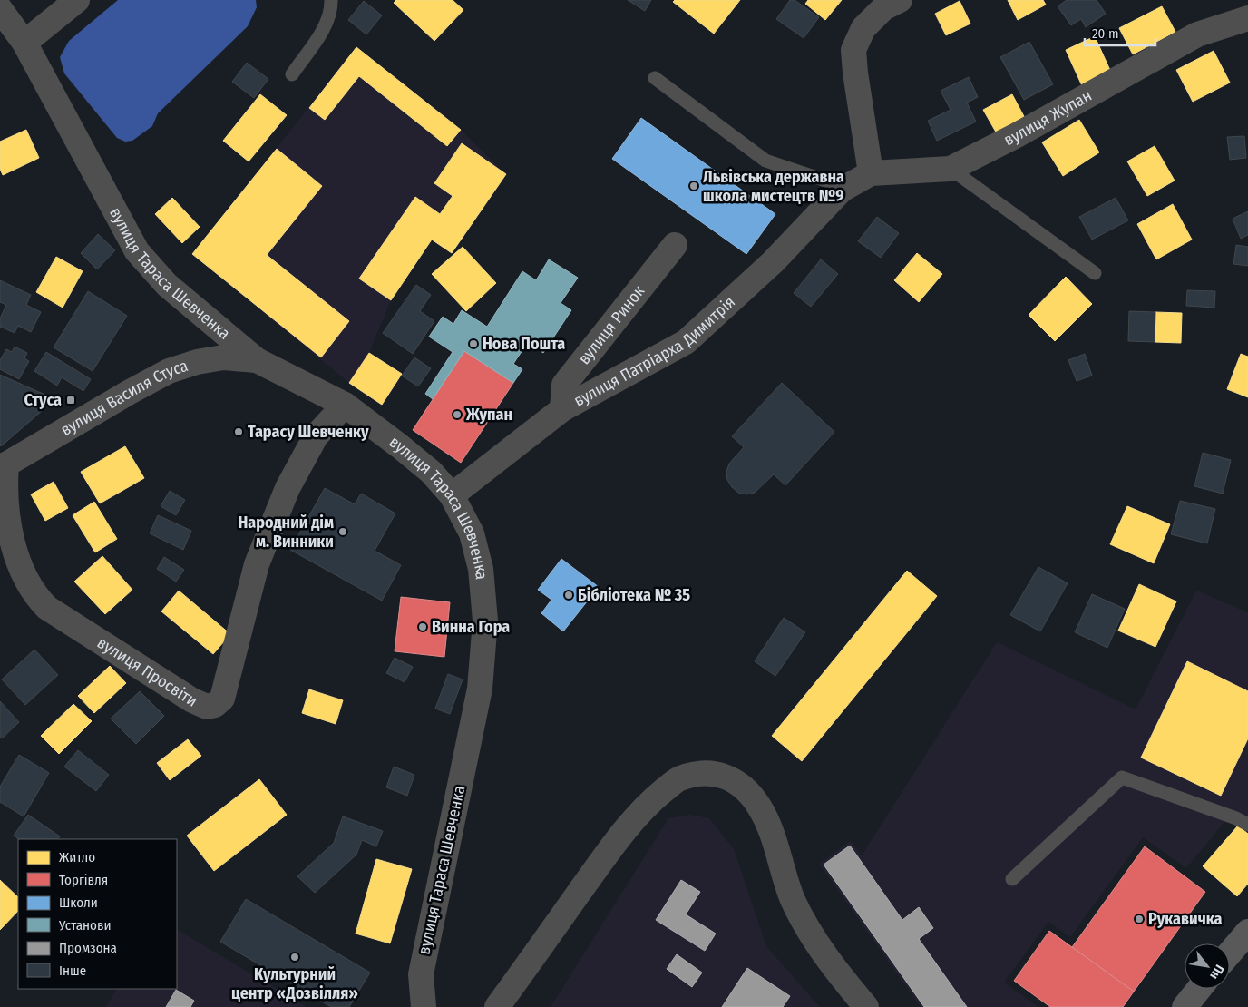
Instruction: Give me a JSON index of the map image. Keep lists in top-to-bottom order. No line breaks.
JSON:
{"streets":{"street":["вулиця Жупан","вулиця Тараса Шевченка","вулиця Ринок","вулиця Патріарха Димитрія","вулиця Василя Стуса","вулиця Просвіти"]},"crossings":[["вулиця Жупан","вулиця Патріарха Димитрія"],["вулиця Тараса Шевченка","вулиця Патріарха Димитрія"],["вулиця Тараса Шевченка","вулиця Василя Стуса"],["вулиця Тараса Шевченка","вулиця Просвіти"],["вулиця Ринок","вулиця Патріарха Димитрія"],["вулиця Василя Стуса","вулиця Просвіти"]],"places":{"other":["Львівська державна школа мистецтв №9","Нова Пошта","Жупан","Тарасу Шевченку","Народний дім м. Винники","Бібліотека № 35","Винна Гора","Рукавичка","Культурний центр «Дозвілля»"],"transit":["Стуса"]},"legend":["Житло","Торгівля","Школи","Установи","Промзона","Інше"],"scale_bar":"20 m","north":"bottom right"}
